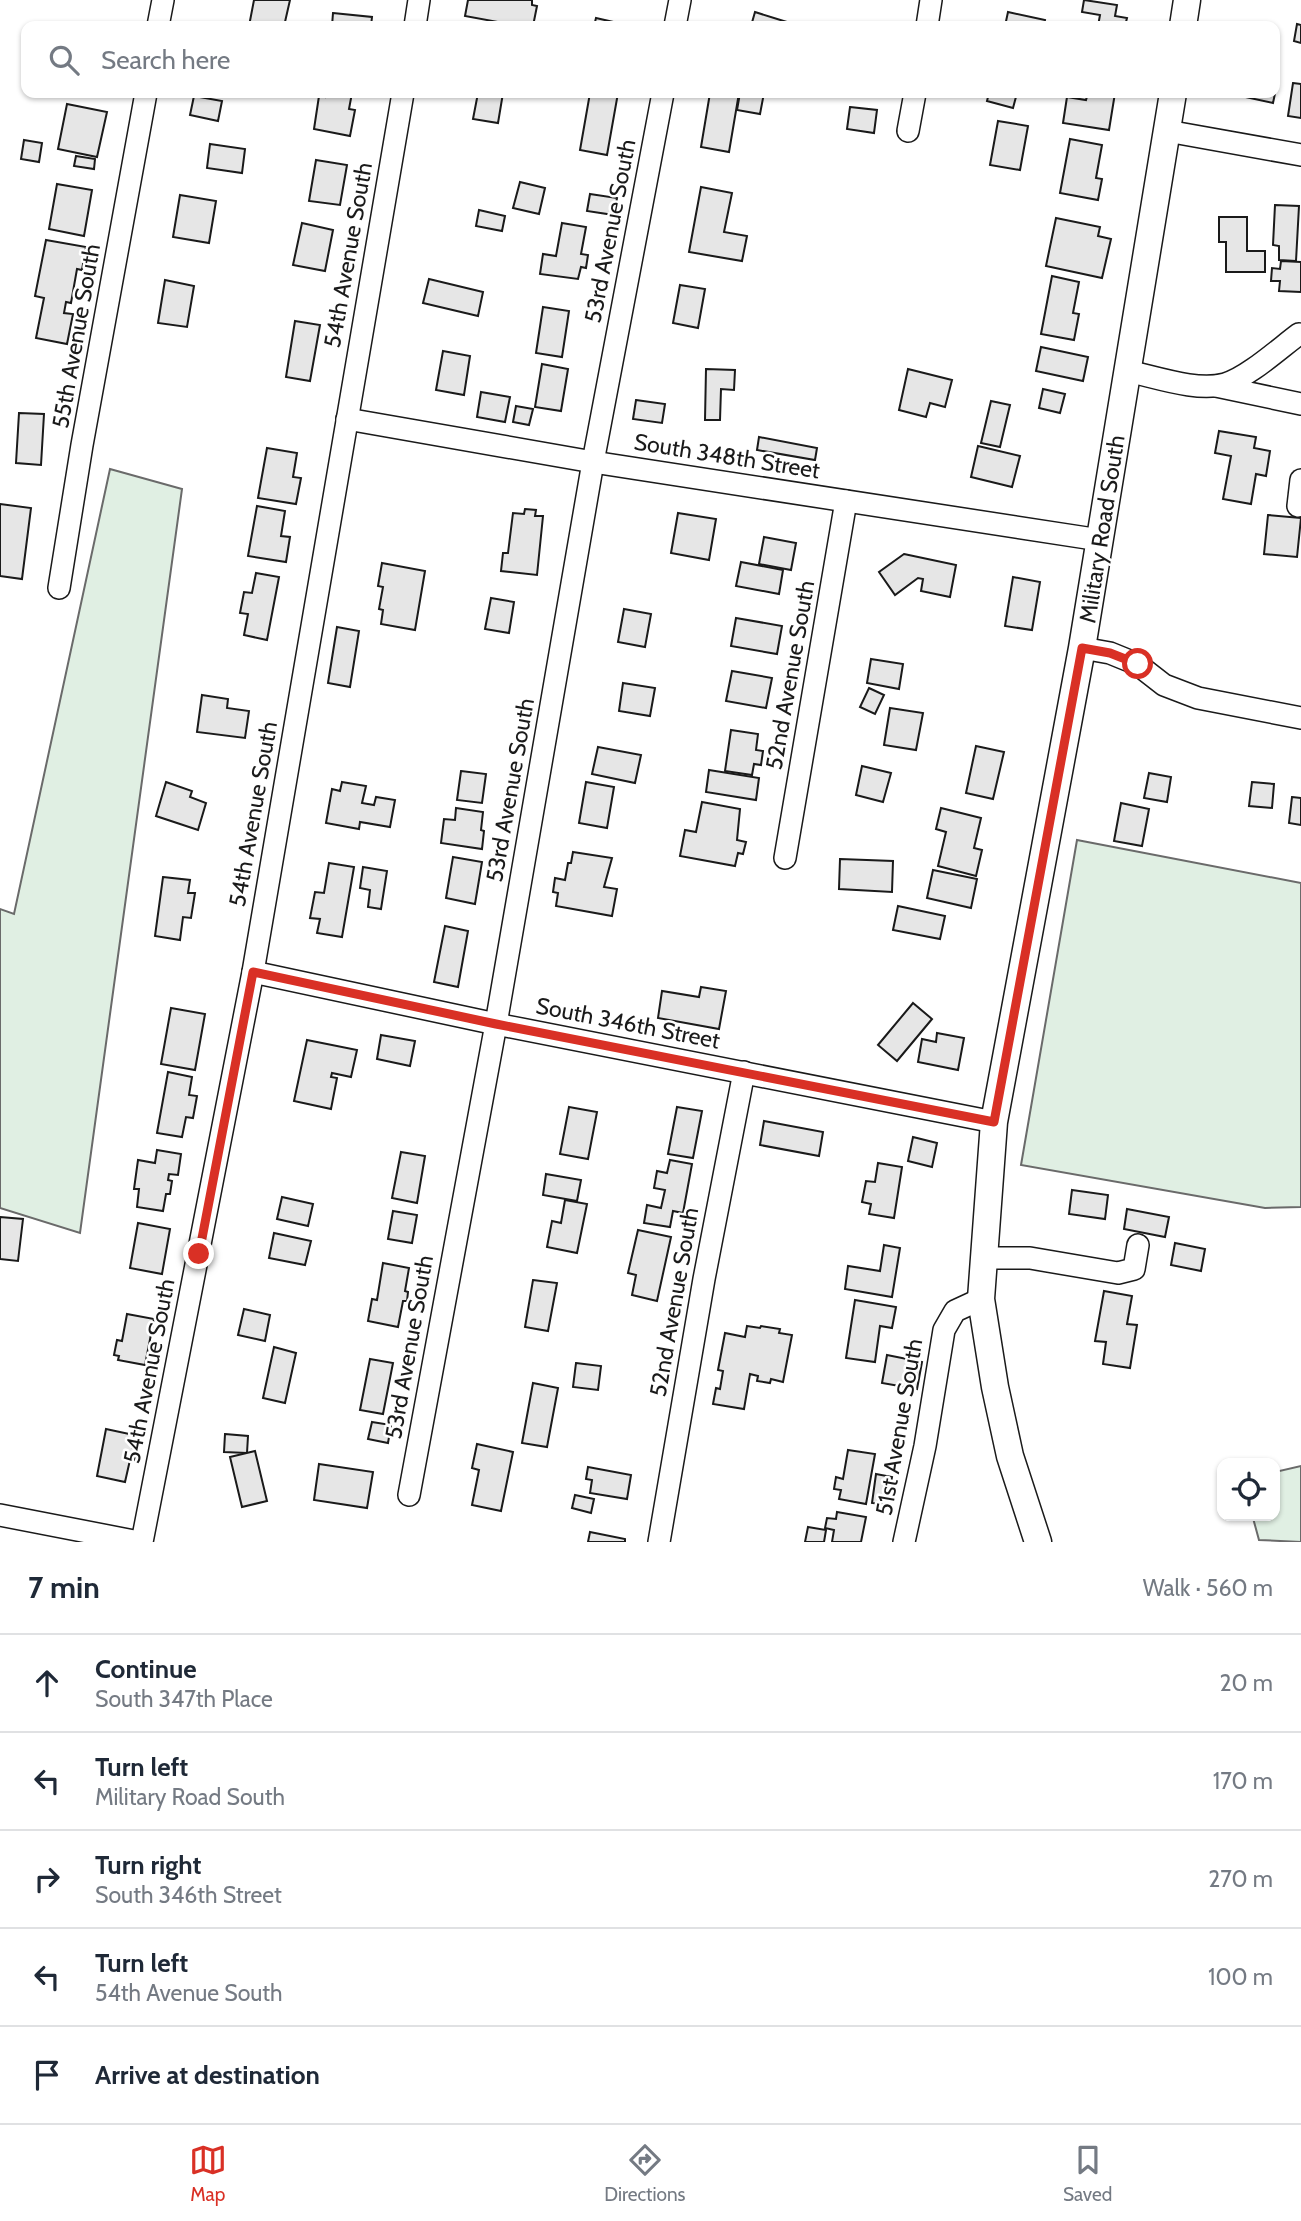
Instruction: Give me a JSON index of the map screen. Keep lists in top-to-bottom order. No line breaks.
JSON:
{"streets":{"main road":["Military Road South"],"street":["53rd Avenue South","54th Avenue South","55th Avenue South","South 348th Street","52nd Avenue South","South 346th Street","51st Avenue South"]},"crossings":[["53rd Avenue South","South 348th Street"],["53rd Avenue South","South 346th Street"],["54th Avenue South","South 348th Street"],["54th Avenue South","South 346th Street"],["South 348th Street","Military Road South"],["South 348th Street","52nd Avenue South"],["Military Road South","South 346th Street"],["Military Road South","51st Avenue South"],["52nd Avenue South","South 346th Street"]],"page":{"search":"Search here","heading":["7 min","Walk · 560 m"],"list":[["Continue","South 347th Place","20 m"],["Turn left","Military Road South","170 m"],["Turn right","South 346th Street","270 m"],["Turn left","54th Avenue South","100 m"],"Arrive at destination"],"nav":["Map","Directions","Saved"]}}
